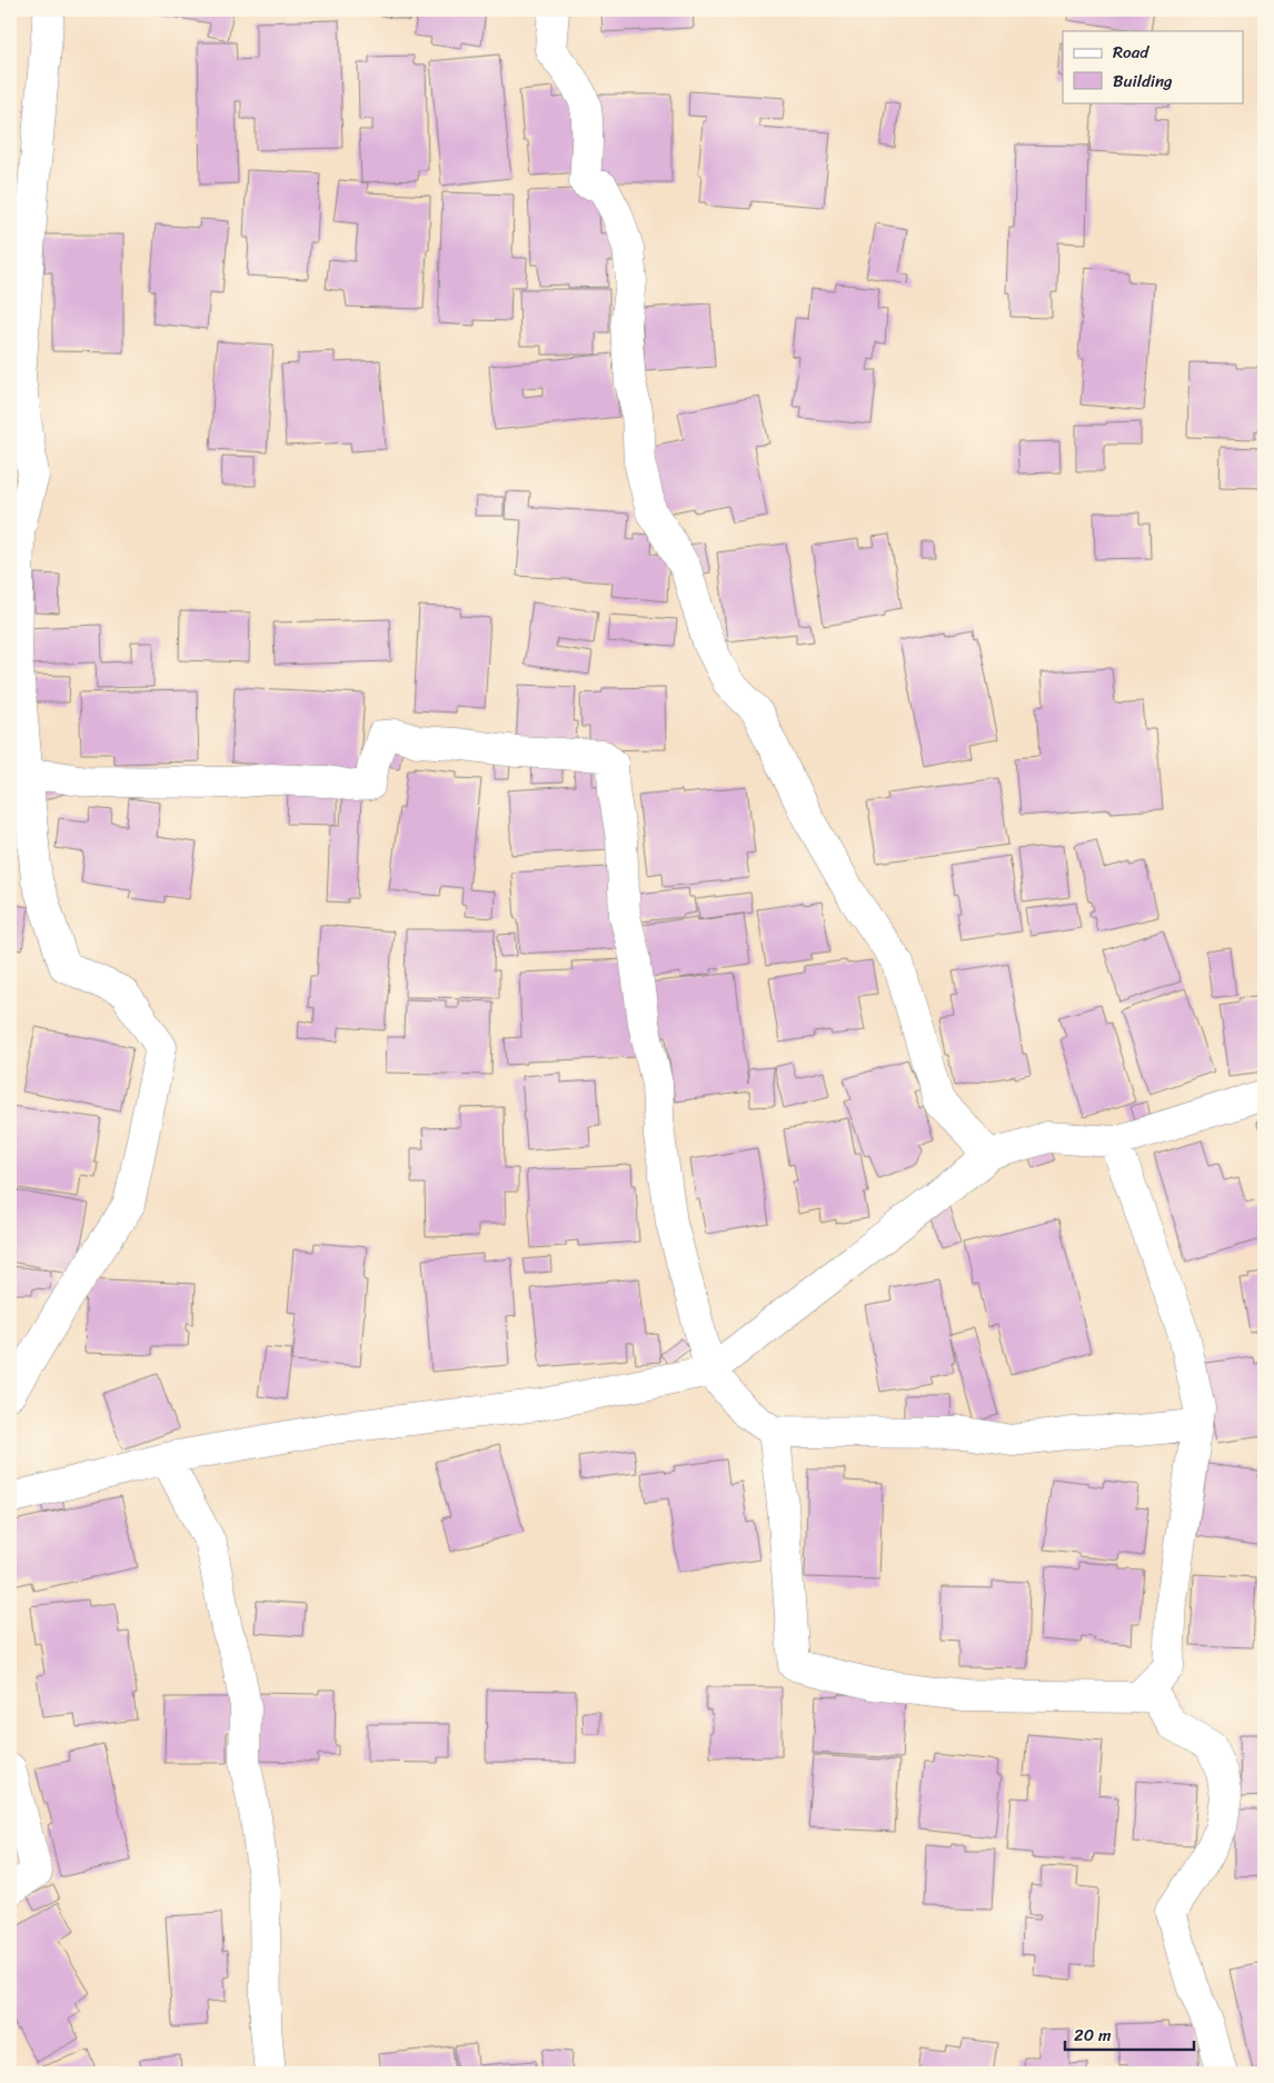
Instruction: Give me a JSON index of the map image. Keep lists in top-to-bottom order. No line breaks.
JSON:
{"legend":["Road","Building"],"scale_bar":"20 m"}
